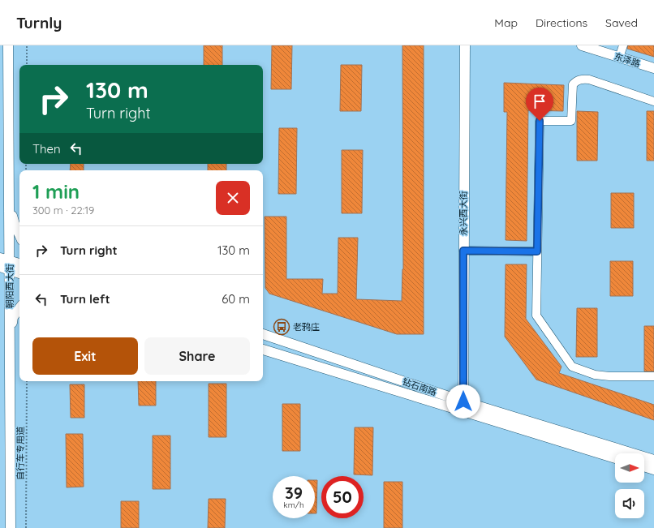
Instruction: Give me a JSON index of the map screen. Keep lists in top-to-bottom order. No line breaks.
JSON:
{"streets":{"main road":["东泽路","永兴西大街","朝阳西大街","钻石南路"],"path":["自行车专用道"]},"crossings":[["永兴西大街","钻石南路"]],"places":{"bus stop":["老鸦庄"]},"north":"right","page":{"header":"Turnly","nav":["Map","Directions","Saved"],"turn":["130 m","Turn right"],"then":"Then","heading":["1 min","300 m · 22:19"],"list":[{"name":"Turn right","value":"130 m"},{"name":"Turn left","value":"60 m"}],"buttons":["Exit","Share"],"speed":"39 km/h","limit":"50"}}
